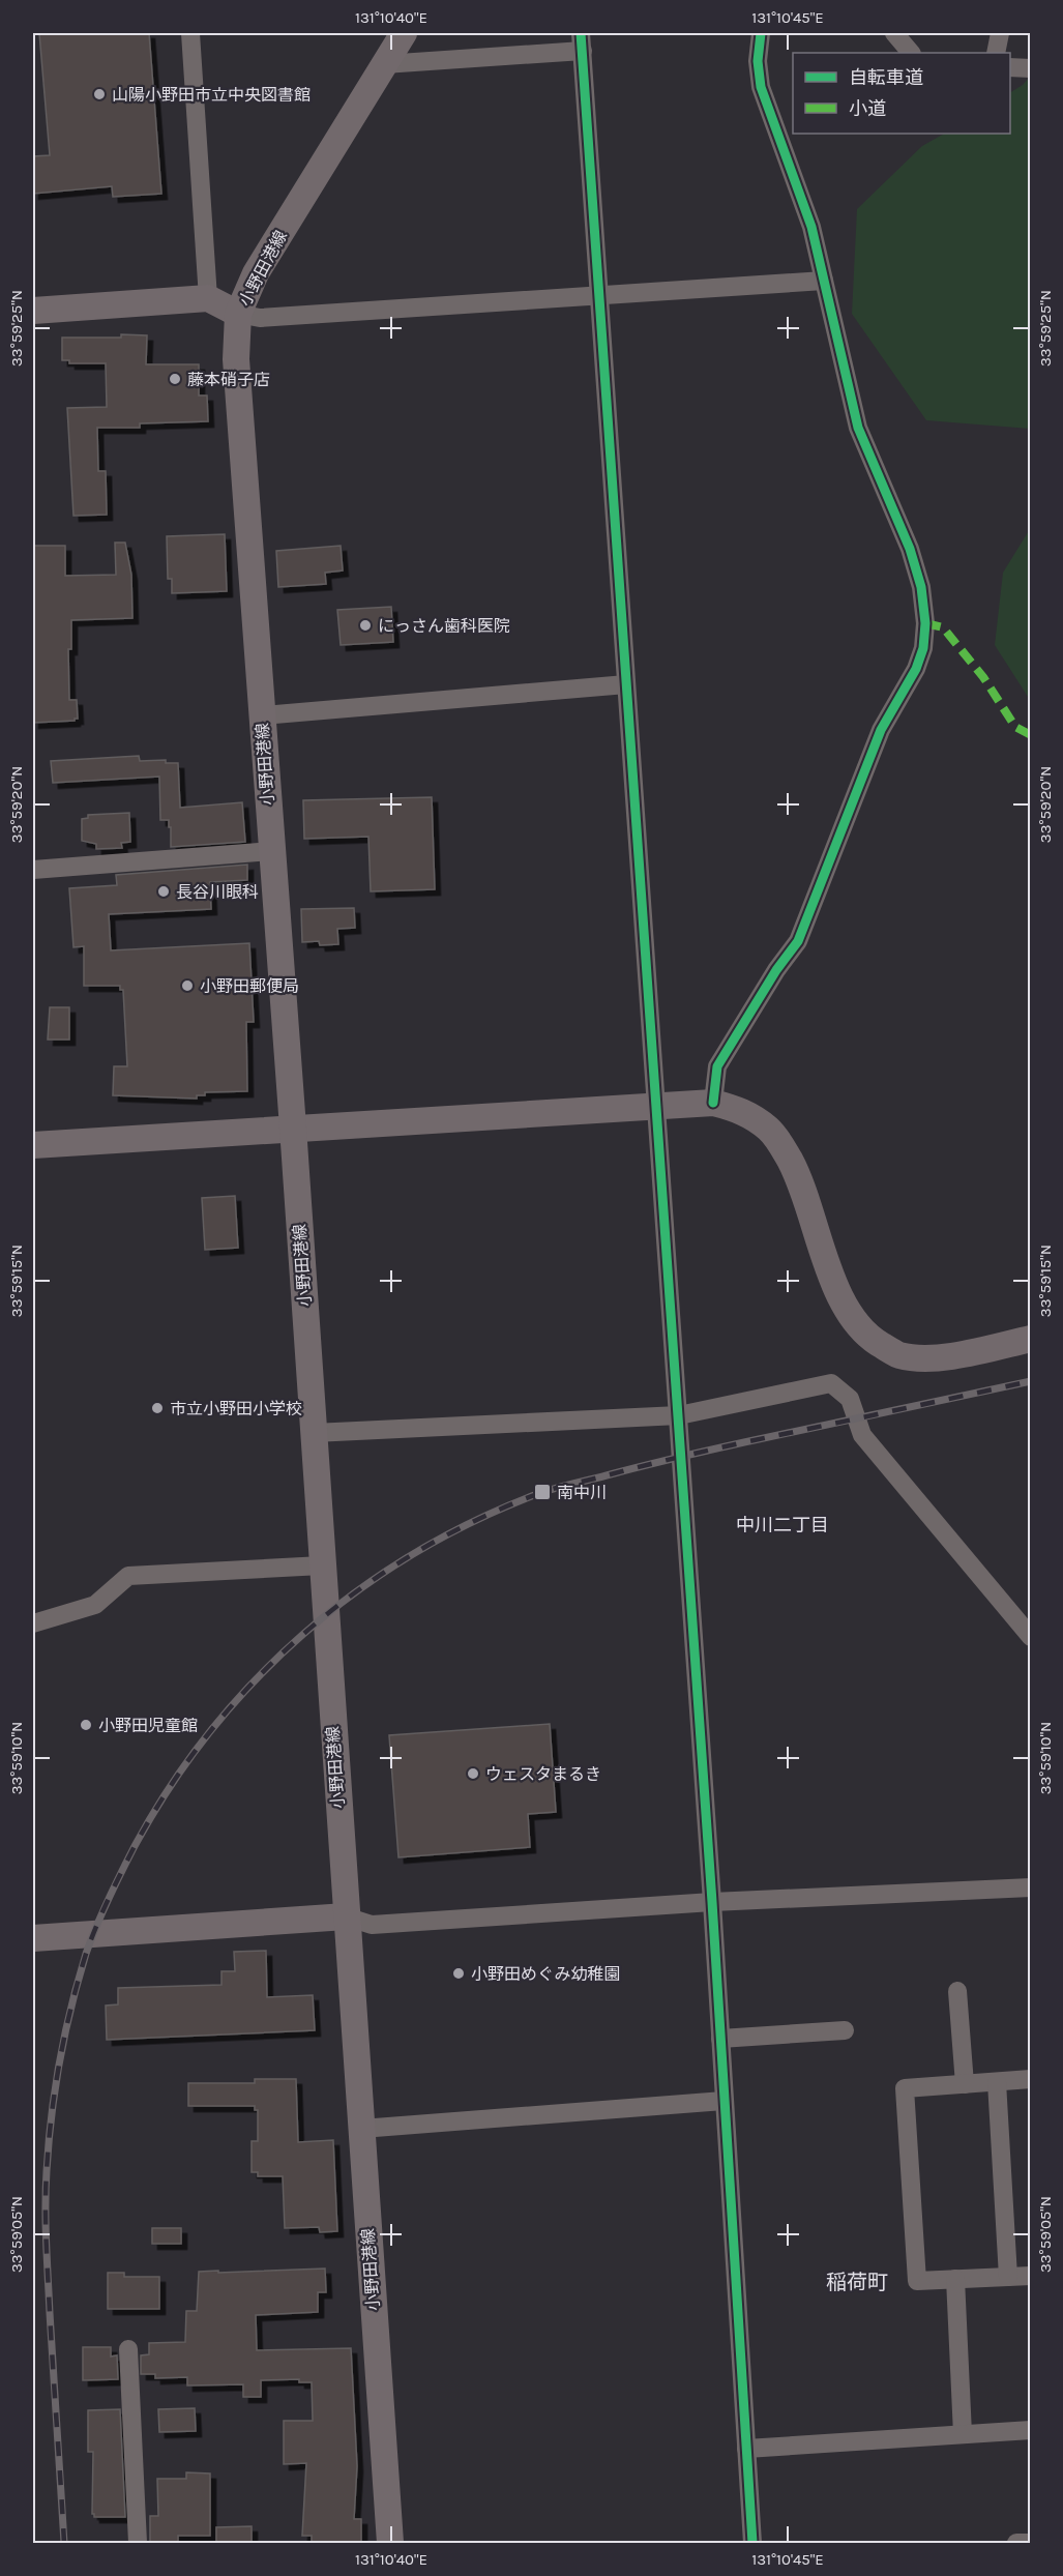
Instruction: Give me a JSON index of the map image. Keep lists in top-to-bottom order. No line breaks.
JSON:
{"streets":{"main road":["小野田港線"]},"districts":["中川二丁目","稲荷町"],"places":{"other":["山陽小野田市立中央図書館","藤本硝子店","にっさん歯科医院","長谷川眼科","小野田郵便局","市立小野田小学校","小野田児童館","ウェスタまるき","小野田めぐみ幼稚園"],"transit":["南中川"]},"legend":["自転車道","小道"],"coordinates":["131°10'40\"E","131°10'45\"E","33°59'25\"N","33°59'20\"N","33°59'15\"N","33°59'10\"N","33°59'05\"N"]}
